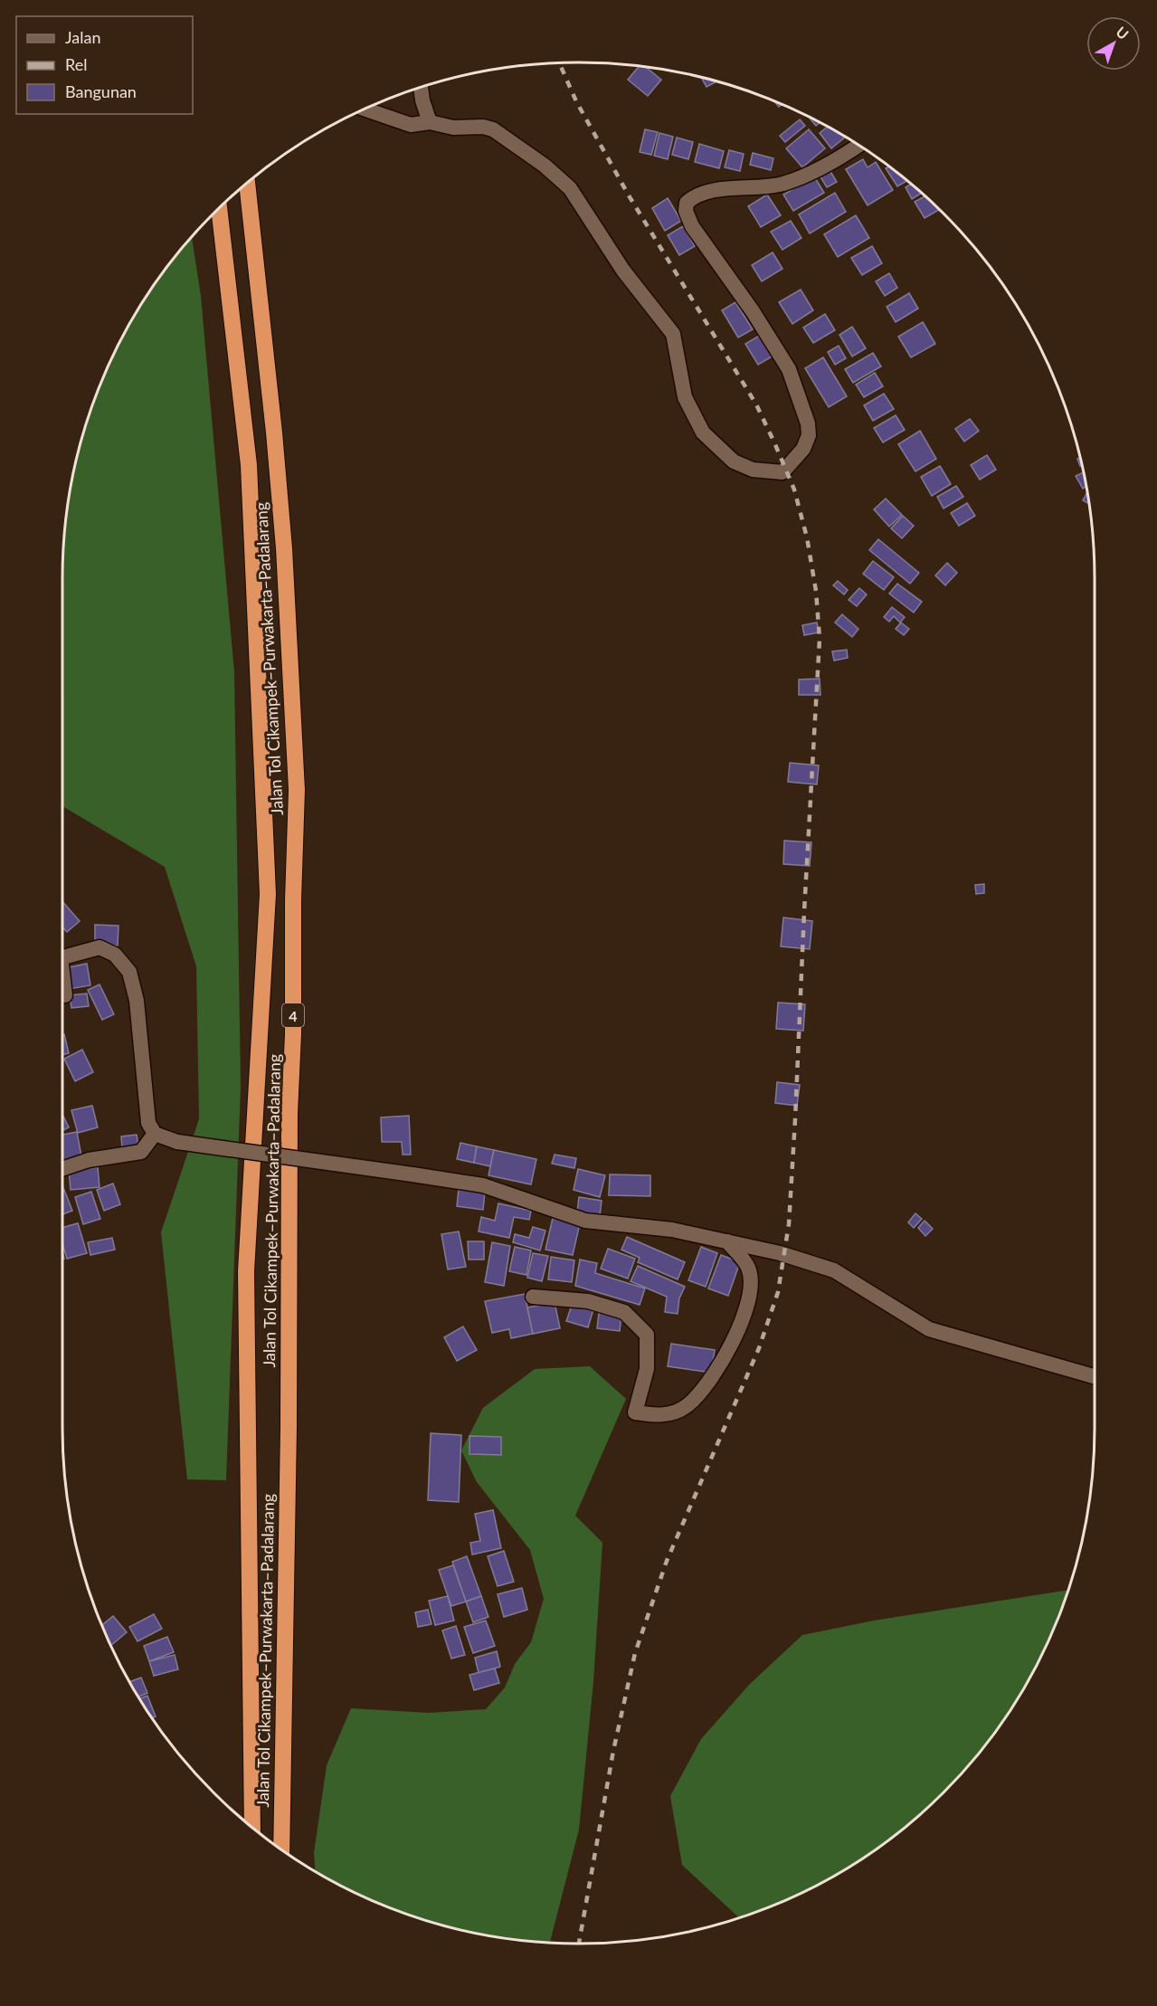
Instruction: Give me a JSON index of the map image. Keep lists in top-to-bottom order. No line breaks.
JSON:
{"streets":{"highway":["Jalan Tol Cikampek–Purwakarta–Padalarang","4"]},"legend":["Jalan","Rel","Bangunan"],"north":"top right"}
